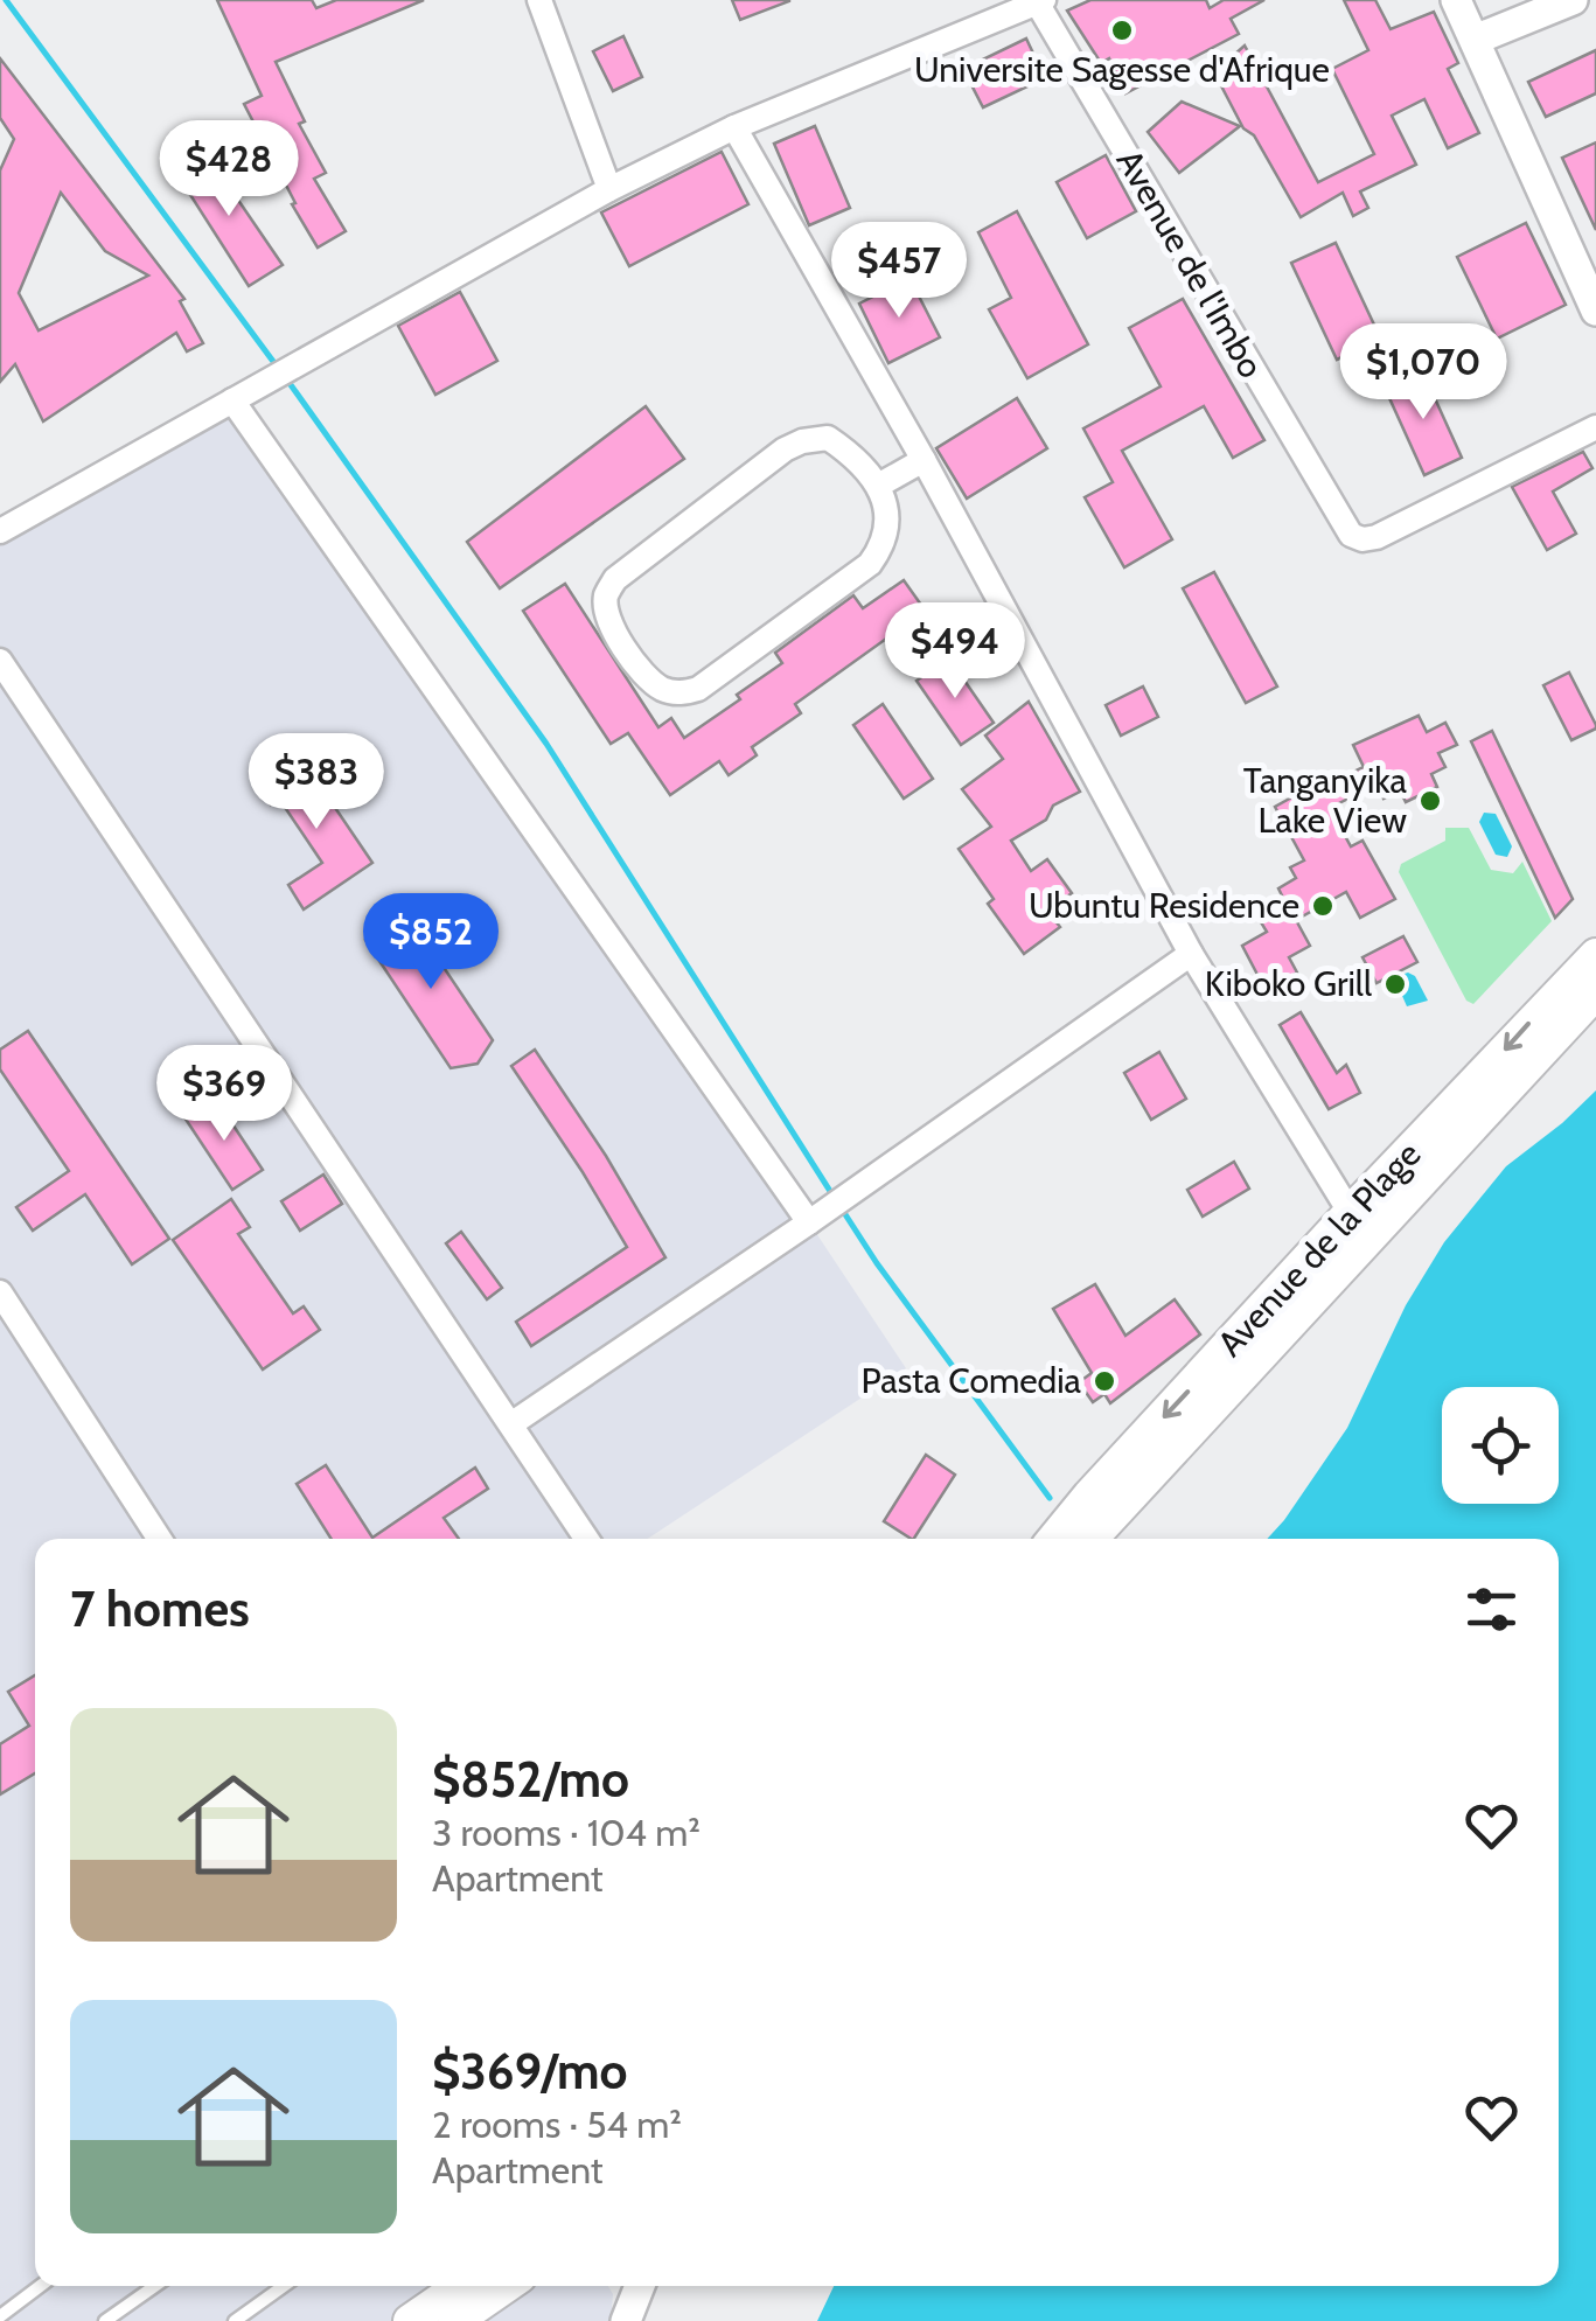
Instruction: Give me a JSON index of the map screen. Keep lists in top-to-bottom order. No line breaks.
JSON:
{"streets":{"main road":["Avenue de la Plage"],"street":["Avenue de l'Imbo"]},"places":["Universite Sagesse d'Afrique","Tanganyika Lake View","Ubuntu Residence","Kiboko Grill","Pasta Comedia"],"page":{"price":["$428","$457","$1,070","$494","$383","$852","$369"],"heading":"7 homes","list":[{"name":"$852/mo","note":"3 rooms · 104 m² · Apartment"},{"name":"$369/mo","note":"2 rooms · 54 m² · Apartment"}]}}
